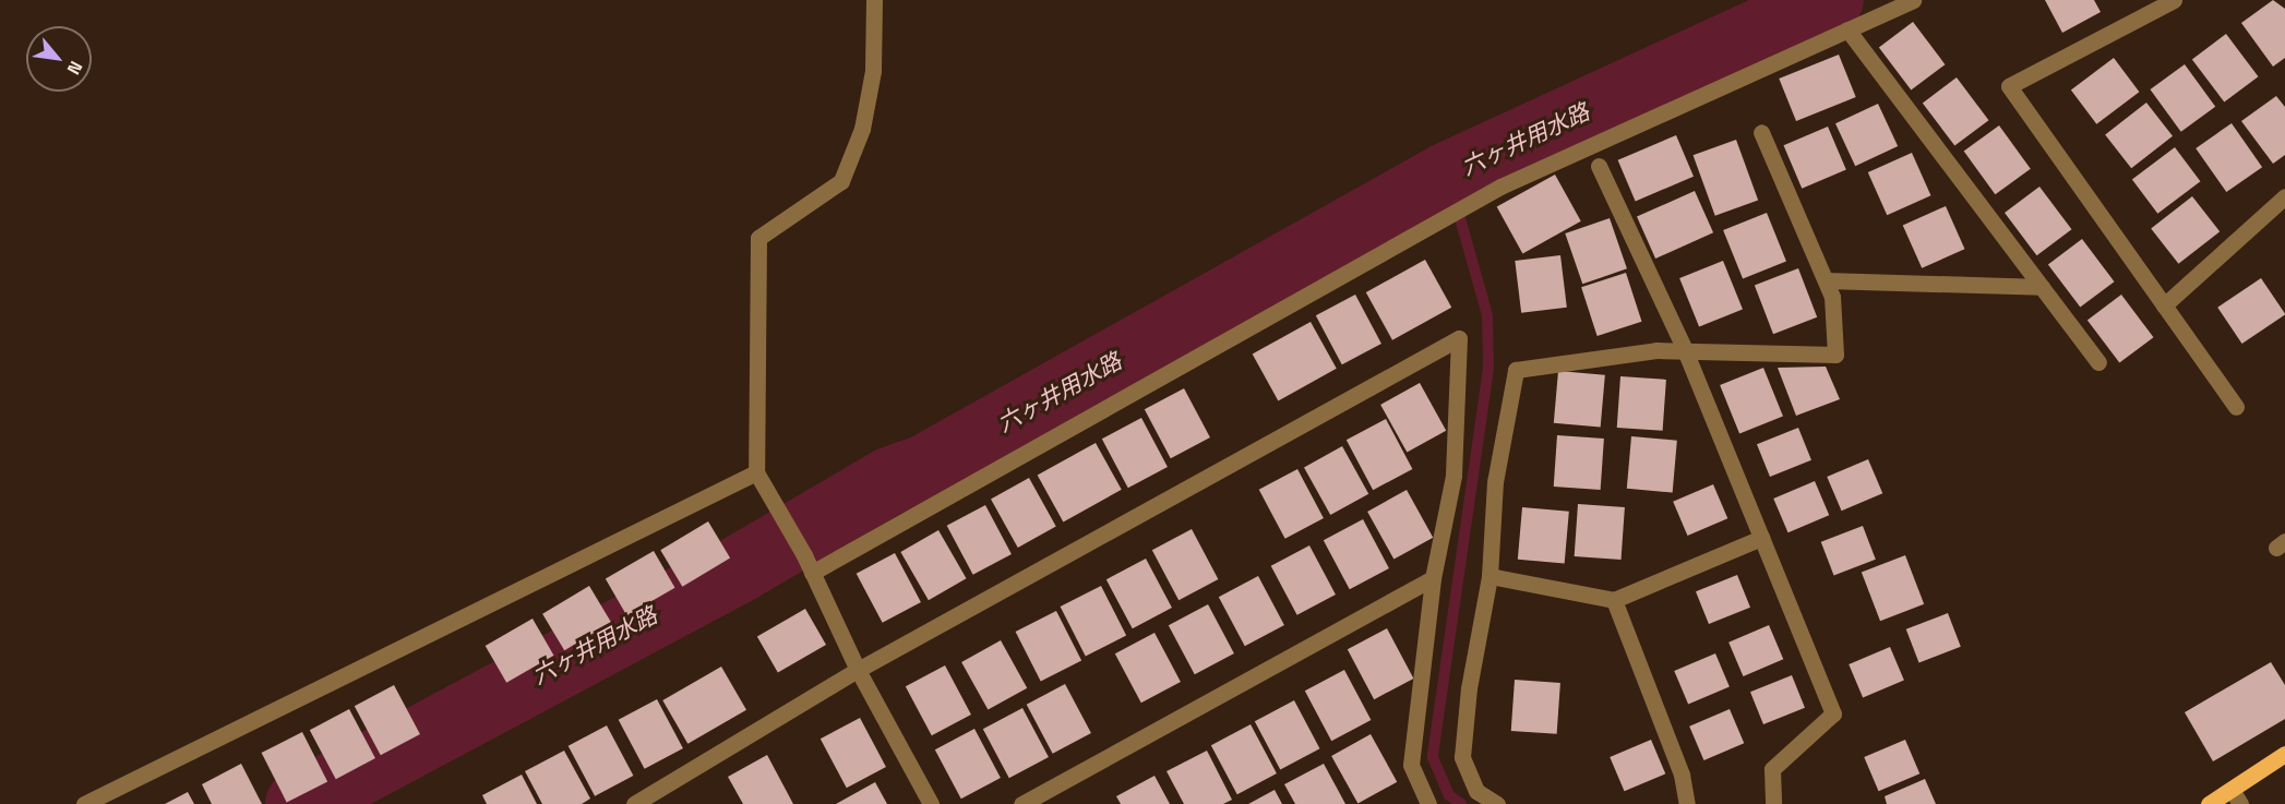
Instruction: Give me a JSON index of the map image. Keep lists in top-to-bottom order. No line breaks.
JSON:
{"water":["六ヶ井用水路"],"north":"bottom right"}
